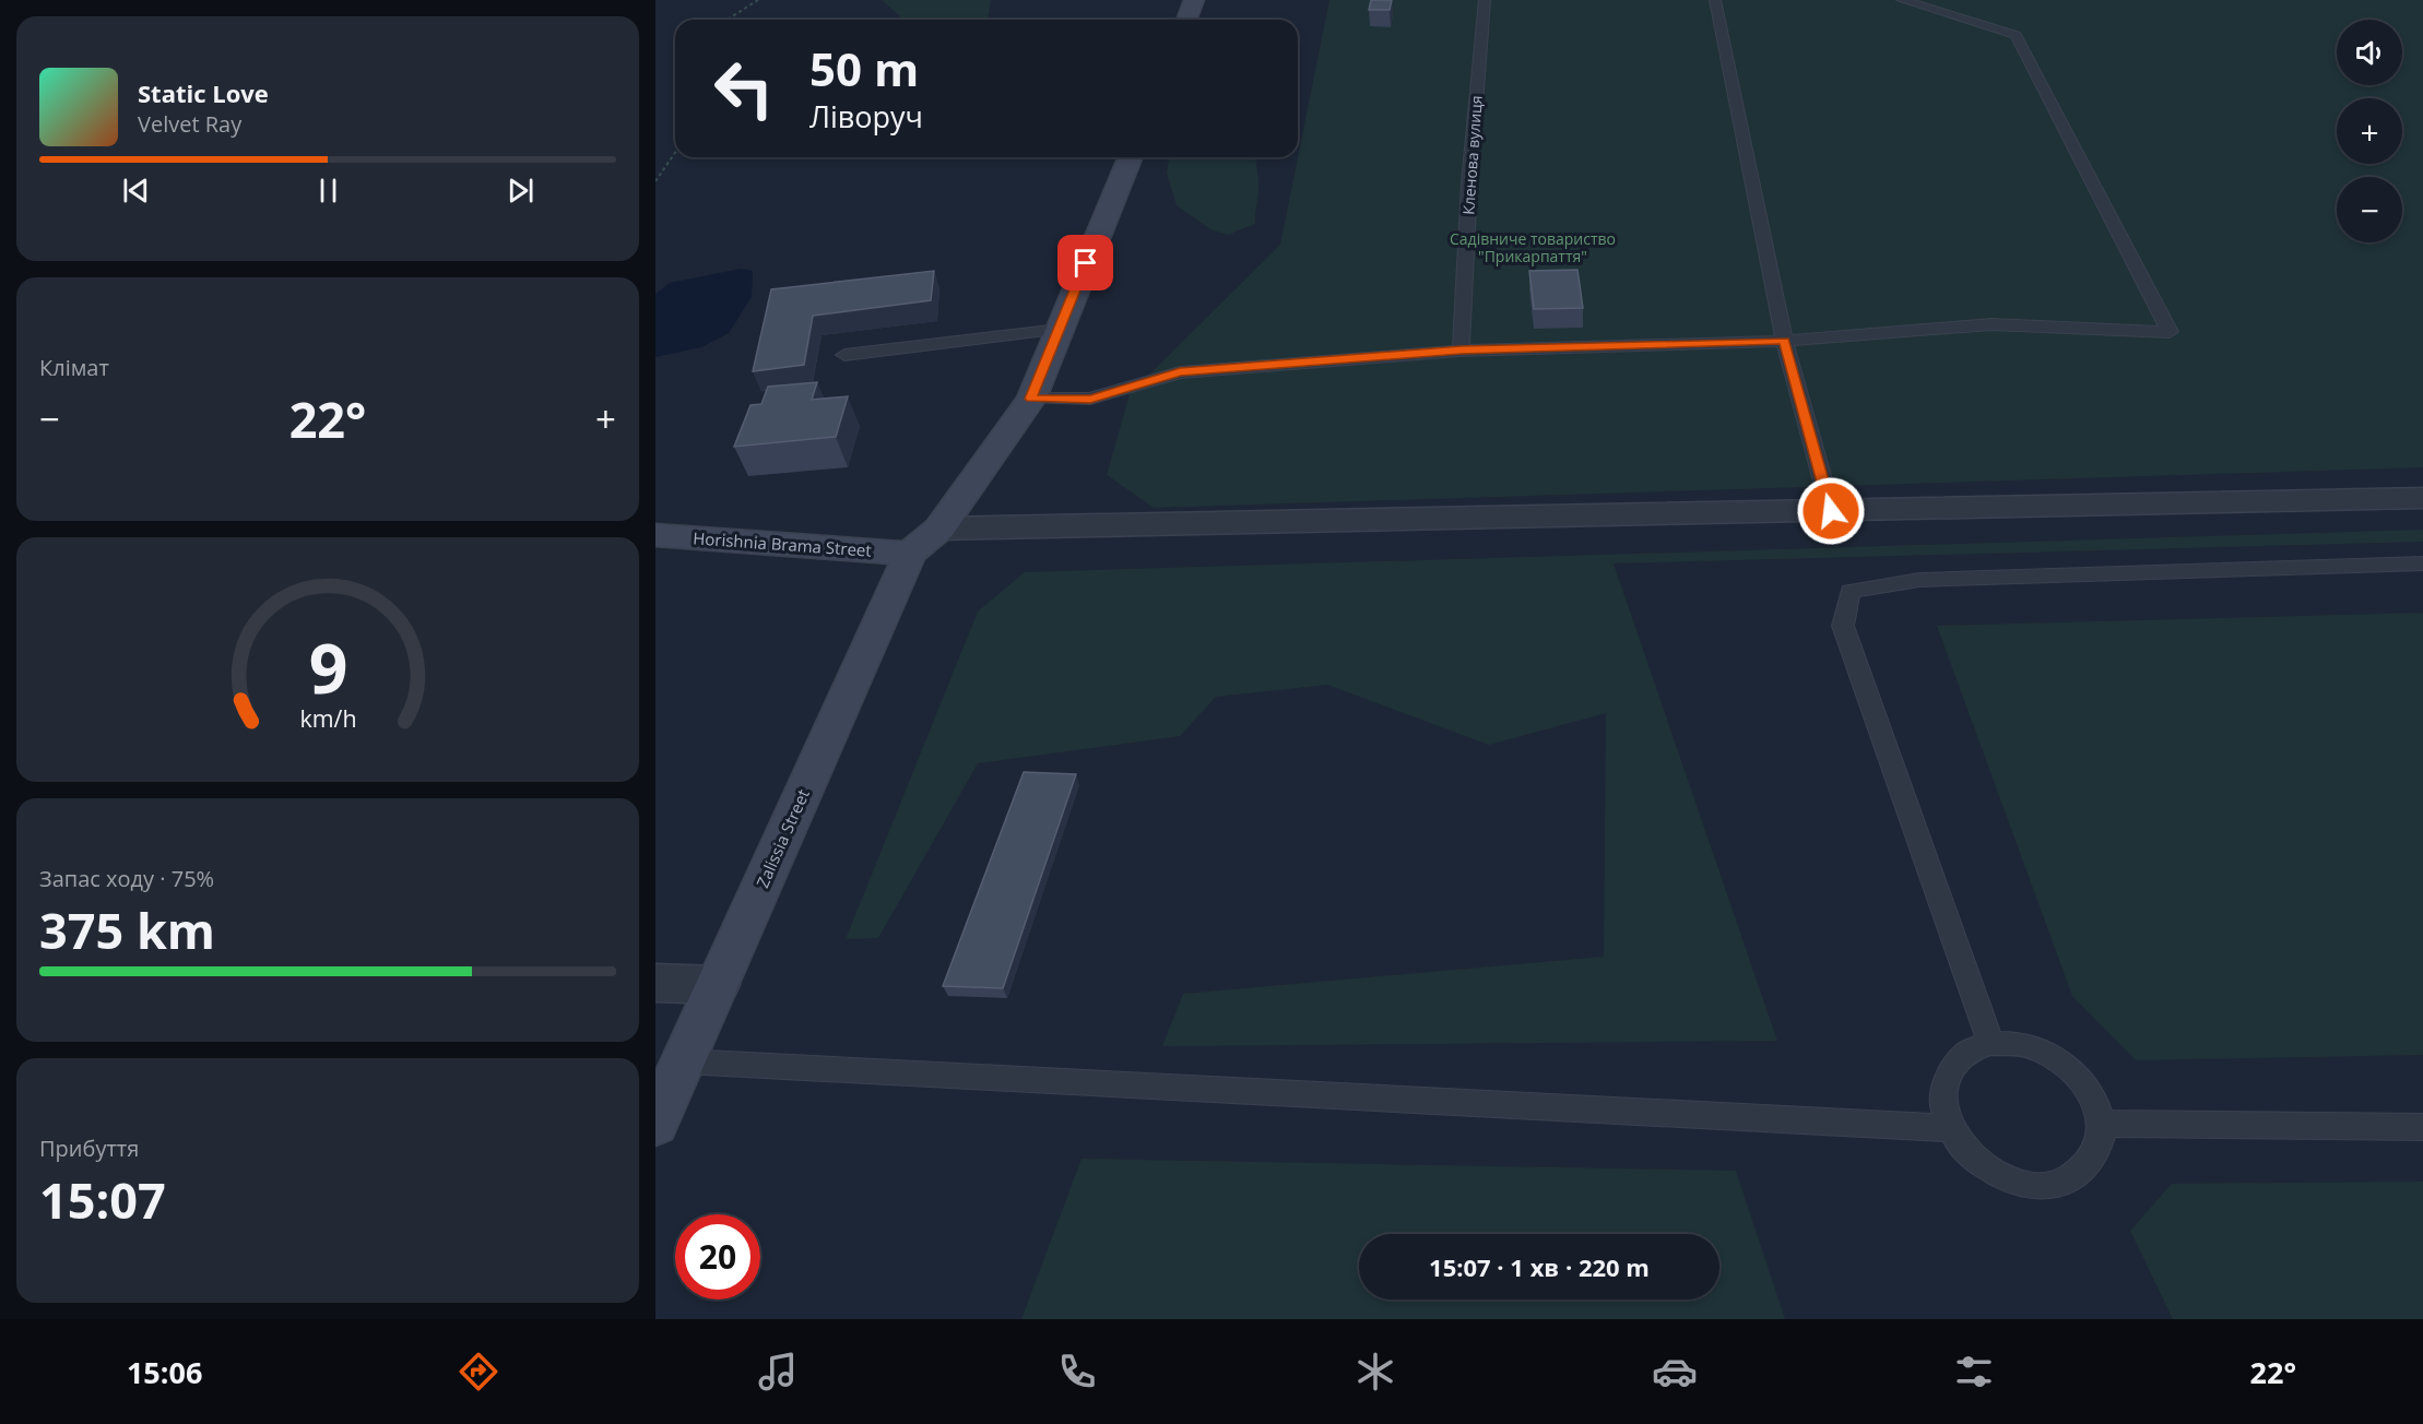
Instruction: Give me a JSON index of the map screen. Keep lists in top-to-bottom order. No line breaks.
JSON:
{"streets":{"main road":["Horishnia Brama Street","Zalissia Street"],"lane":["Кленова вулиця"]},"crossings":[["Horishnia Brama Street","Zalissia Street"]],"parks":["Садівниче товариство \"Прикарпаття\""],"page":{"map_buttons":["+","−"],"turn":["50 m","Ліворуч"],"song":["Static Love","Velvet Ray"],"tile":["Клімат",["Запас ходу · 75%","375 km"],["Прибуття","15:07"]],"heat":["−","22°","+"],"limit":"20","trip":"15:07 · 1 хв · 220 m","tabs":["15:06","22°"],"gauge":["9","km/h"]}}
